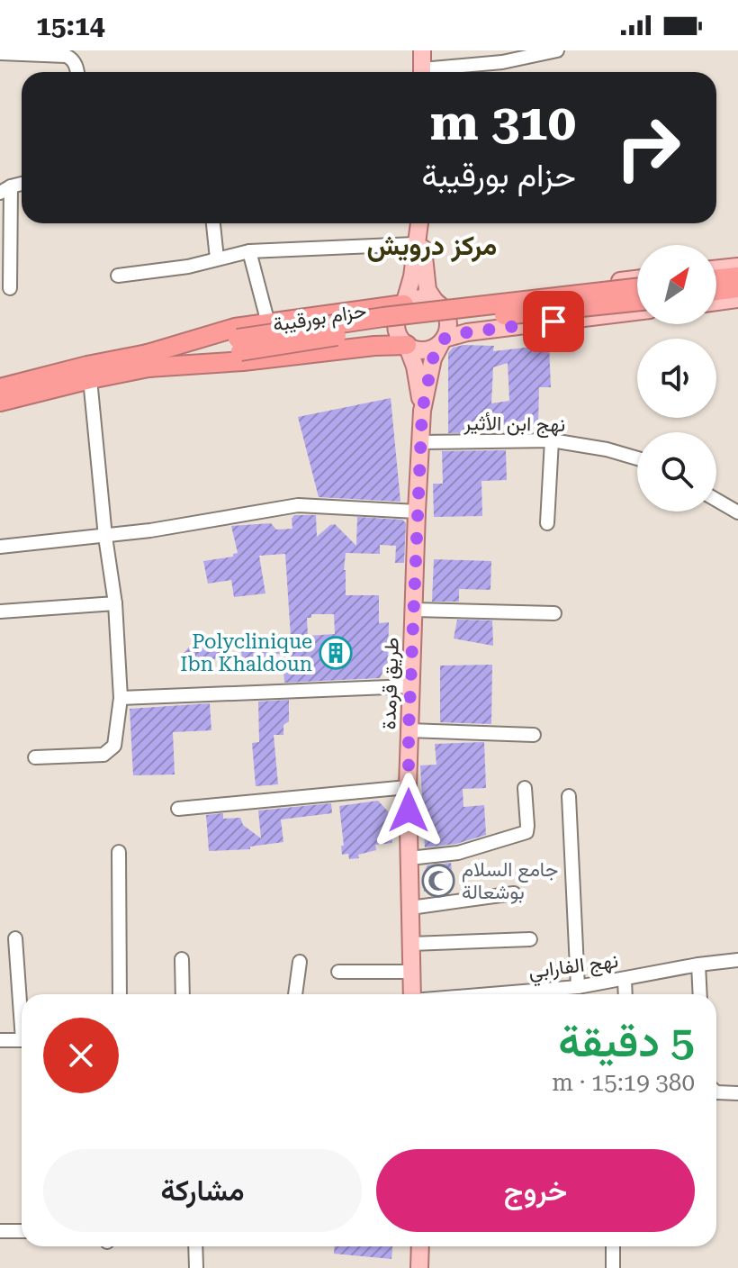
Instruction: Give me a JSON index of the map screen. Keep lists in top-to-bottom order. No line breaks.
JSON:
{"streets":{"highway":["حزام بورقيبة"],"main road":["طريق قرمدة"],"street":["نهج ابن الأثير","نهج الفارابي"]},"crossings":[["نهج ابن الأثير","طريق قرمدة"]],"districts":["مركز درويش"],"places":{"building":["Polyclinique Ibn Khaldoun"],"mosque":["جامع السلام بوشعالة"]},"north":"top right","page":{"status":"15:14","turn":["310 m","حزام بورقيبة"],"heading":["5 دقيقة","380 m · 15:19"],"buttons":["خروج","مشاركة"]}}
